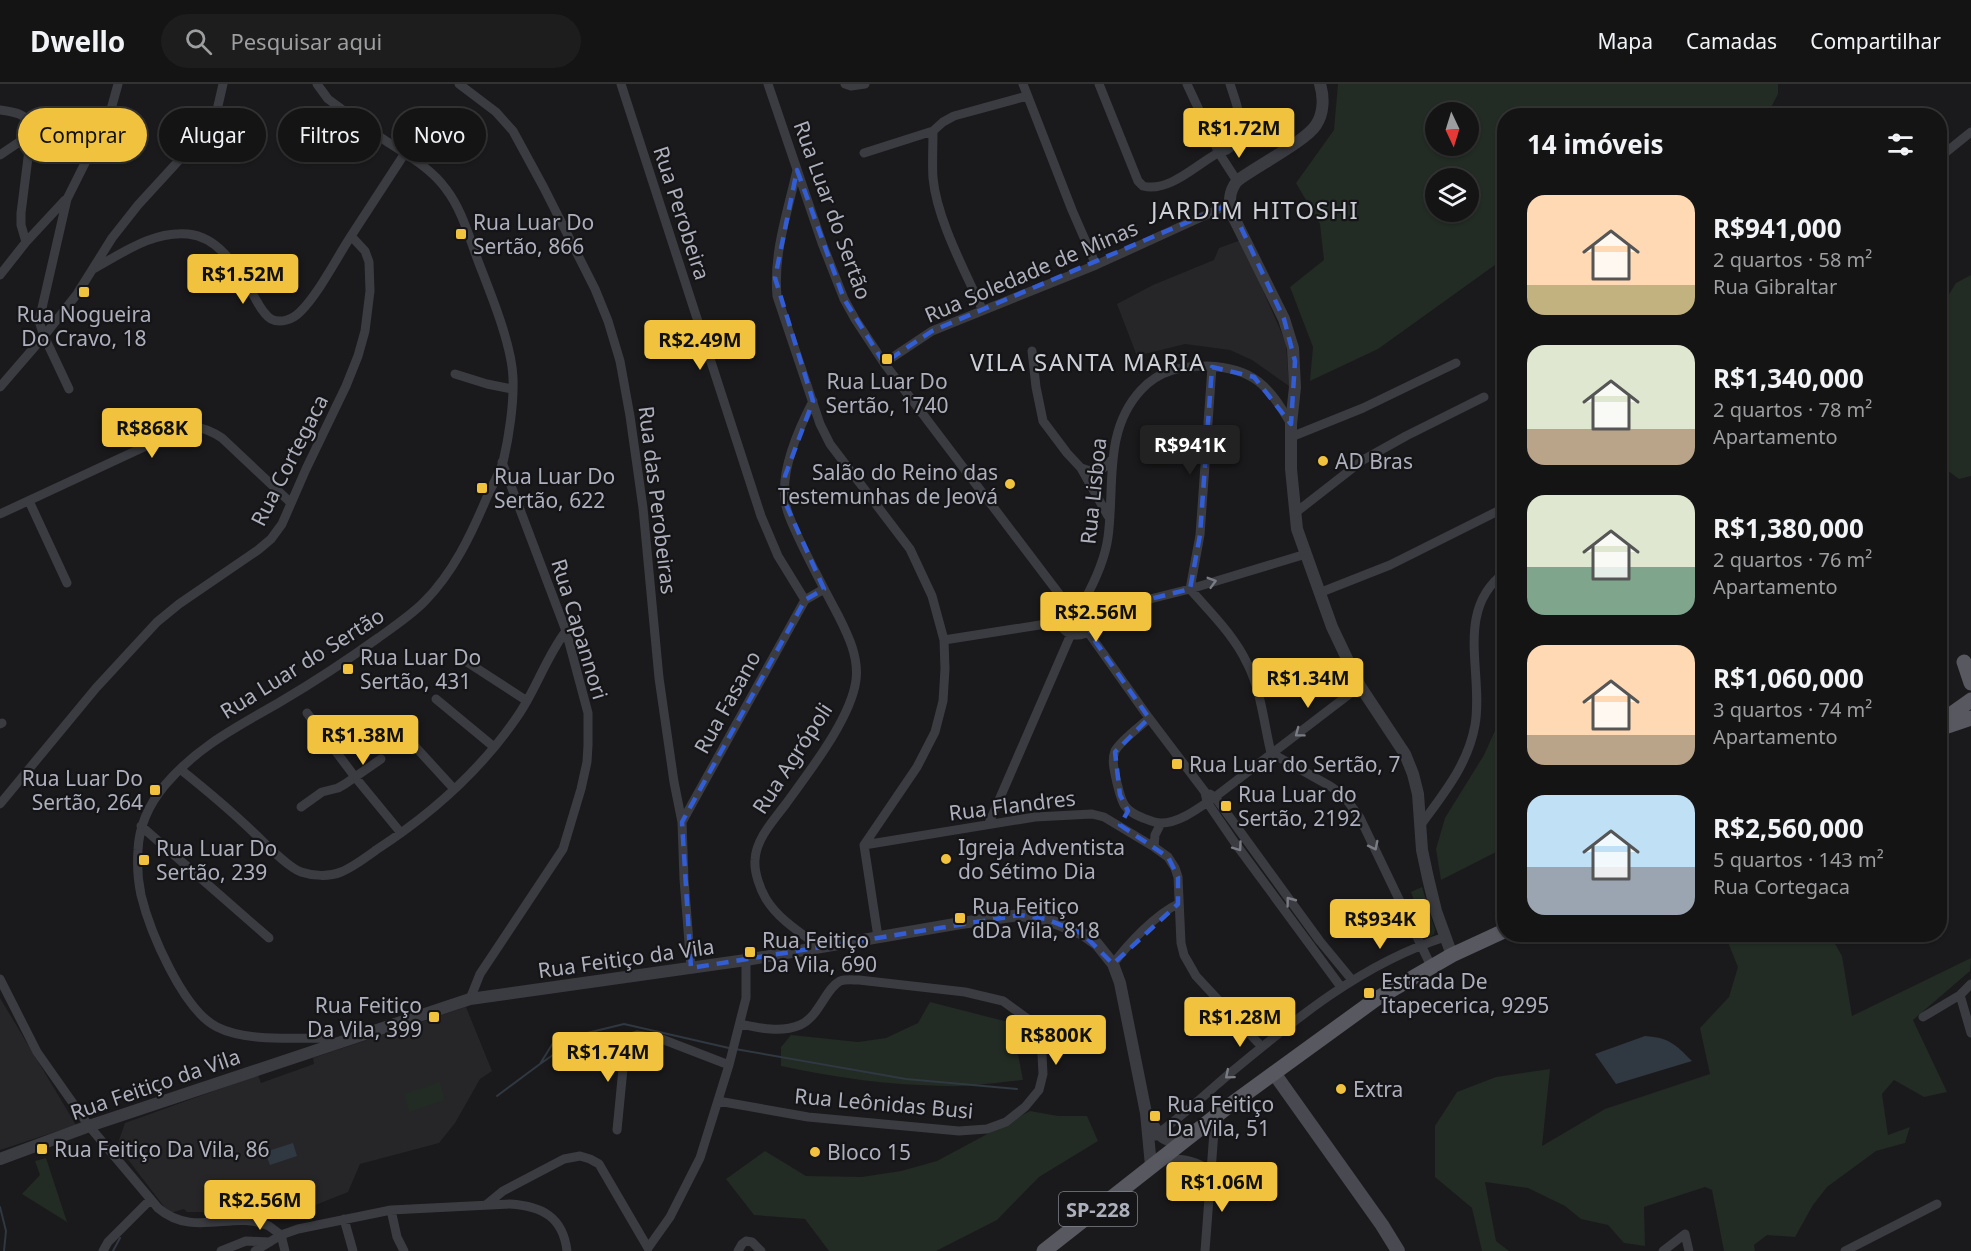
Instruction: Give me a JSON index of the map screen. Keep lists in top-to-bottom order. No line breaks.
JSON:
{"streets":{"main road":["SP-228"],"street":["Rua Luar do Sertão","Rua Perobeira","Rua Soledade de Minas","Rua Cortegaca","Rua Lisboa","Rua das Perobeiras","Rua Capannori","Rua Fasano","Rua Agrópoli","Rua Flandres","Rua Feitiço da Vila","Rua Leônidas Busi"]},"crossings":[["Rua Luar do Sertão","Rua Soledade de Minas"],["Rua Luar do Sertão","Rua Lisboa"],["Rua Luar do Sertão","Rua Capannori"],["Rua Luar do Sertão","Rua Feitiço da Vila"],["Rua Perobeira","Rua Fasano"],["Rua das Perobeiras","Rua Fasano"],["Rua das Perobeiras","Rua Feitiço da Vila"],["Rua Capannori","Rua Feitiço da Vila"],["Rua Agrópoli","Rua Feitiço da Vila"],["Rua Feitiço da Vila","SP-228"]],"districts":["JARDIM HITOSHI","VILA SANTA MARIA"],"places":{"transit":["Rua Luar Do Sertão, 866","Rua Nogueira Do Cravo, 18","Rua Luar Do Sertão, 1740","Rua Luar Do Sertão, 622","Rua Luar Do Sertão, 431","Rua Luar do Sertão, 7","Rua Luar Do Sertão, 264","Rua Luar do Sertão, 2192","Rua Luar Do Sertão, 239","Rua Feitiço dDa Vila, 818","Rua Feitiço Da Vila, 690","Estrada De Itapecerica, 9295","Rua Feitiço Da Vila, 399","Rua Feitiço Da Vila, 51","Rua Feitiço Da Vila, 86"],"other":["AD Bras","Salão do Reino das Testemunhas de Jeová","Igreja Adventista do Sétimo Dia","Extra","Bloco 15"]},"north":"bottom","page":{"header":"Dwello","search":"Pesquisar aqui","nav":["Mapa","Camadas","Compartilhar"],"price":["R$1.72M","R$1.52M","R$2.49M","R$868K","R$941K","R$2.56M","R$1.34M","R$1.38M","R$934K","R$1.28M","R$800K","R$1.74M","R$1.06M","R$2.56M"],"chip":["Comprar","Alugar","Filtros","Novo"],"heading":"14 imóveis","list":[{"name":"R$941,000","note":"2 quartos · 58 m² · Rua Gibraltar"},{"name":"R$1,340,000","note":"2 quartos · 78 m² · Apartamento"},{"name":"R$1,380,000","note":"2 quartos · 76 m² · Apartamento"},{"name":"R$1,060,000","note":"3 quartos · 74 m² · Apartamento"},{"name":"R$2,560,000","note":"5 quartos · 143 m² · Rua Cortegaca"}]}}
